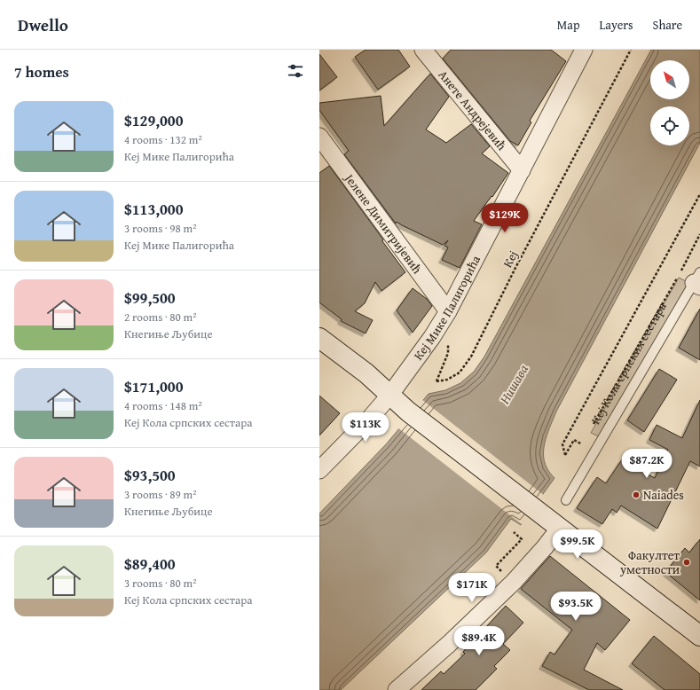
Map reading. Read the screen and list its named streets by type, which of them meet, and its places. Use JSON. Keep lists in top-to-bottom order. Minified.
{"streets":{"street":["Анете Андрејевић","Јелене Димитријевић","Кеј Мике Палигорића"],"path":["Кеј","Кеј Кола српских сестара"]},"crossings":[["Анете Андрејевић","Кеј Мике Палигорића"],["Јелене Димитријевић","Кеј Мике Палигорића"]],"water":["Нишава"],"places":["Naiades","Факултет уметности"],"north":"top left","page":{"header":"Dwello","nav":["Map","Layers","Share"],"heading":"7 homes","list":[{"name":"$129,000","note":"4 rooms · 132 m² · Кеј Мике Палигорића"},{"name":"$113,000","note":"3 rooms · 98 m² · Кеј Мике Палигорића"},{"name":"$99,500","note":"2 rooms · 80 m² · Кнегиње Љубице"},{"name":"$171,000","note":"4 rooms · 148 m² · Кеј Кола српских сестара"},{"name":"$93,500","note":"3 rooms · 89 m² · Кнегиње Љубице"},{"name":"$89,400","note":"3 rooms · 80 m² · Кеј Кола српских сестара"}],"price":["$129K","$113K","$87.2K","$99.5K","$171K","$93.5K","$89.4K"]}}
